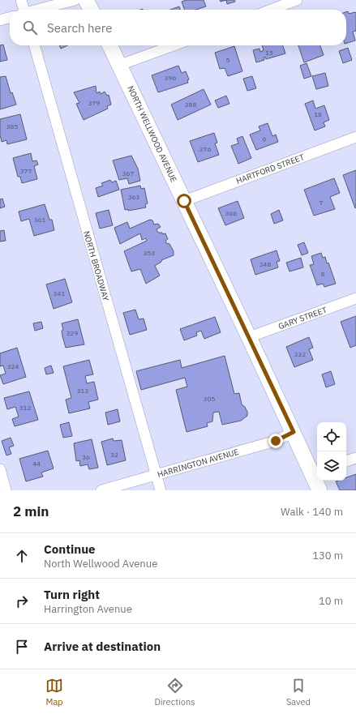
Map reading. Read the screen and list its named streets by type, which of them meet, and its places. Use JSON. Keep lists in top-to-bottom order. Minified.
{"streets":{"main road":["NORTH WELLWOOD AVENUE"],"street":["HARTFORD STREET","NORTH BROADWAY","GARY STREET","HARRINGTON AVENUE"]},"crossings":[["NORTH WELLWOOD AVENUE","HARTFORD STREET"],["NORTH WELLWOOD AVENUE","GARY STREET"],["NORTH WELLWOOD AVENUE","HARRINGTON AVENUE"],["NORTH BROADWAY","HARRINGTON AVENUE"]],"house_numbers":["15","5","396","379","388","18","385","6","376","377","367","363","7","366","361","353","348","8","341","329","332","324","313","305","312","32","36","44"],"page":{"search":"Search here","heading":["2 min","Walk · 140 m"],"list":[["Continue","North Wellwood Avenue","130 m"],["Turn right","Harrington Avenue","10 m"],"Arrive at destination"],"nav":["Map","Directions","Saved"]}}
